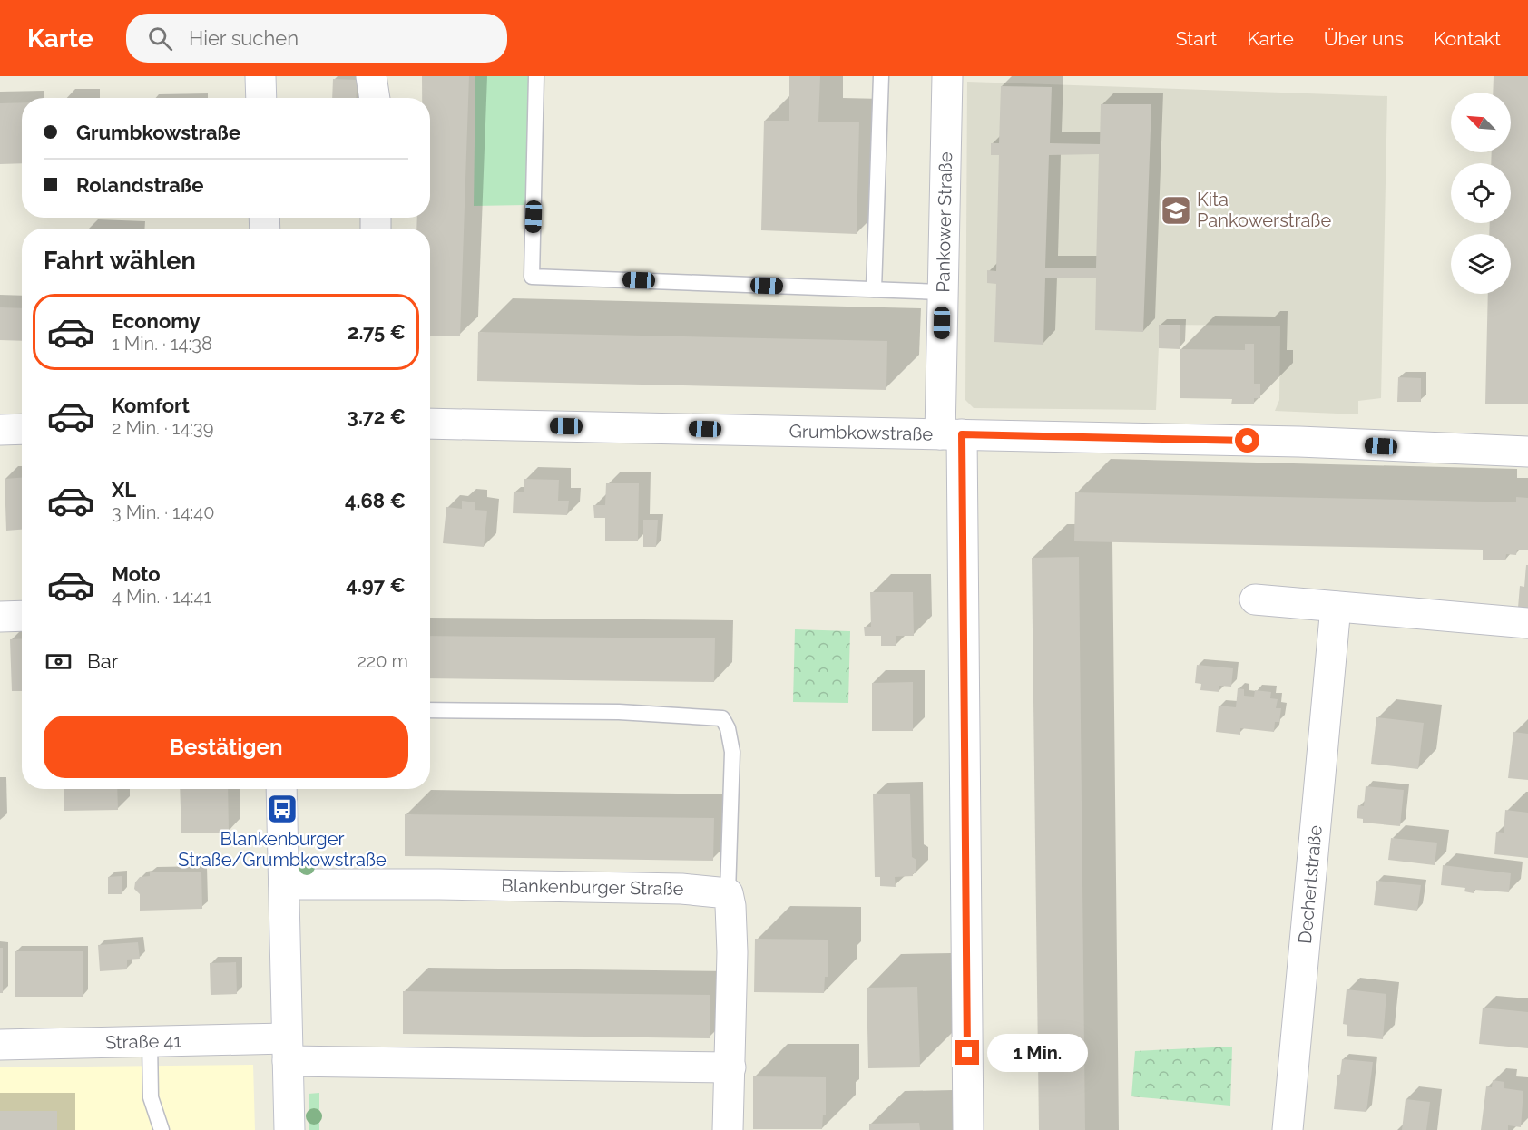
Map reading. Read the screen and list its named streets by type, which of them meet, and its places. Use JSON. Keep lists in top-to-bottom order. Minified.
{"streets":{"street":["Pankower Straße","Grumbkowstraße","Dechertstraße","Blankenburger Straße","Straße 41"]},"crossings":[["Pankower Straße","Grumbkowstraße"]],"places":{"school or university":["Kita Pankowerstraße"],"bus stop":["Blankenburger Straße/Grumbkowstraße"]},"north":"top left","page":{"header":"Karte","search":"Hier suchen","nav":["Start","Karte","Über uns","Kontakt"],"banner":["Grumbkowstraße","Rolandstraße"],"heading":"Fahrt wählen","list":[{"name":"Economy","note":"1 Min. · 14:38","value":"2.75 €"},{"name":"Komfort","note":"2 Min. · 14:39","value":"3.72 €"},{"name":"XL","note":"3 Min. · 14:40","value":"4.68 €"},{"name":"Moto","note":"4 Min. · 14:41","value":"4.97 €"}],"pay":["Bar","220 m"],"buttons":"Bestätigen","bubble":"1 Min."}}
